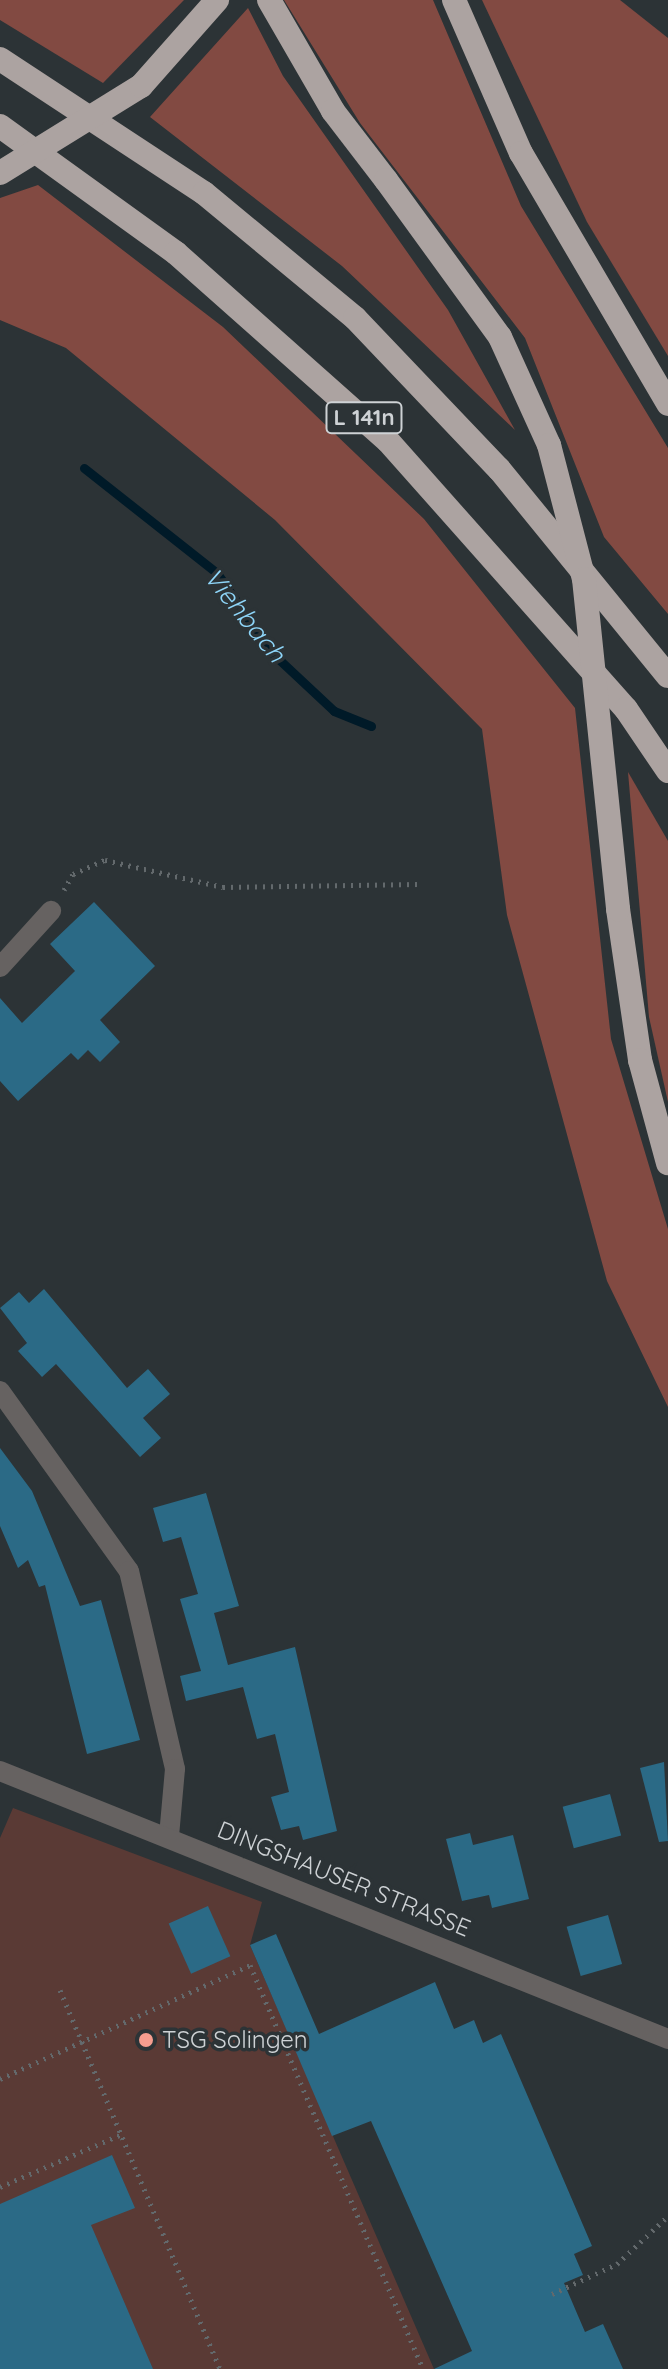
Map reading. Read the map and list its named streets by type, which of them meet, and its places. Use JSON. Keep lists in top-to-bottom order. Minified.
{"streets":{"highway":["L 141n"],"street":["DINGSHAUSER STRASSE"]},"water":["Viehbach"],"places":["TSG Solingen"]}
